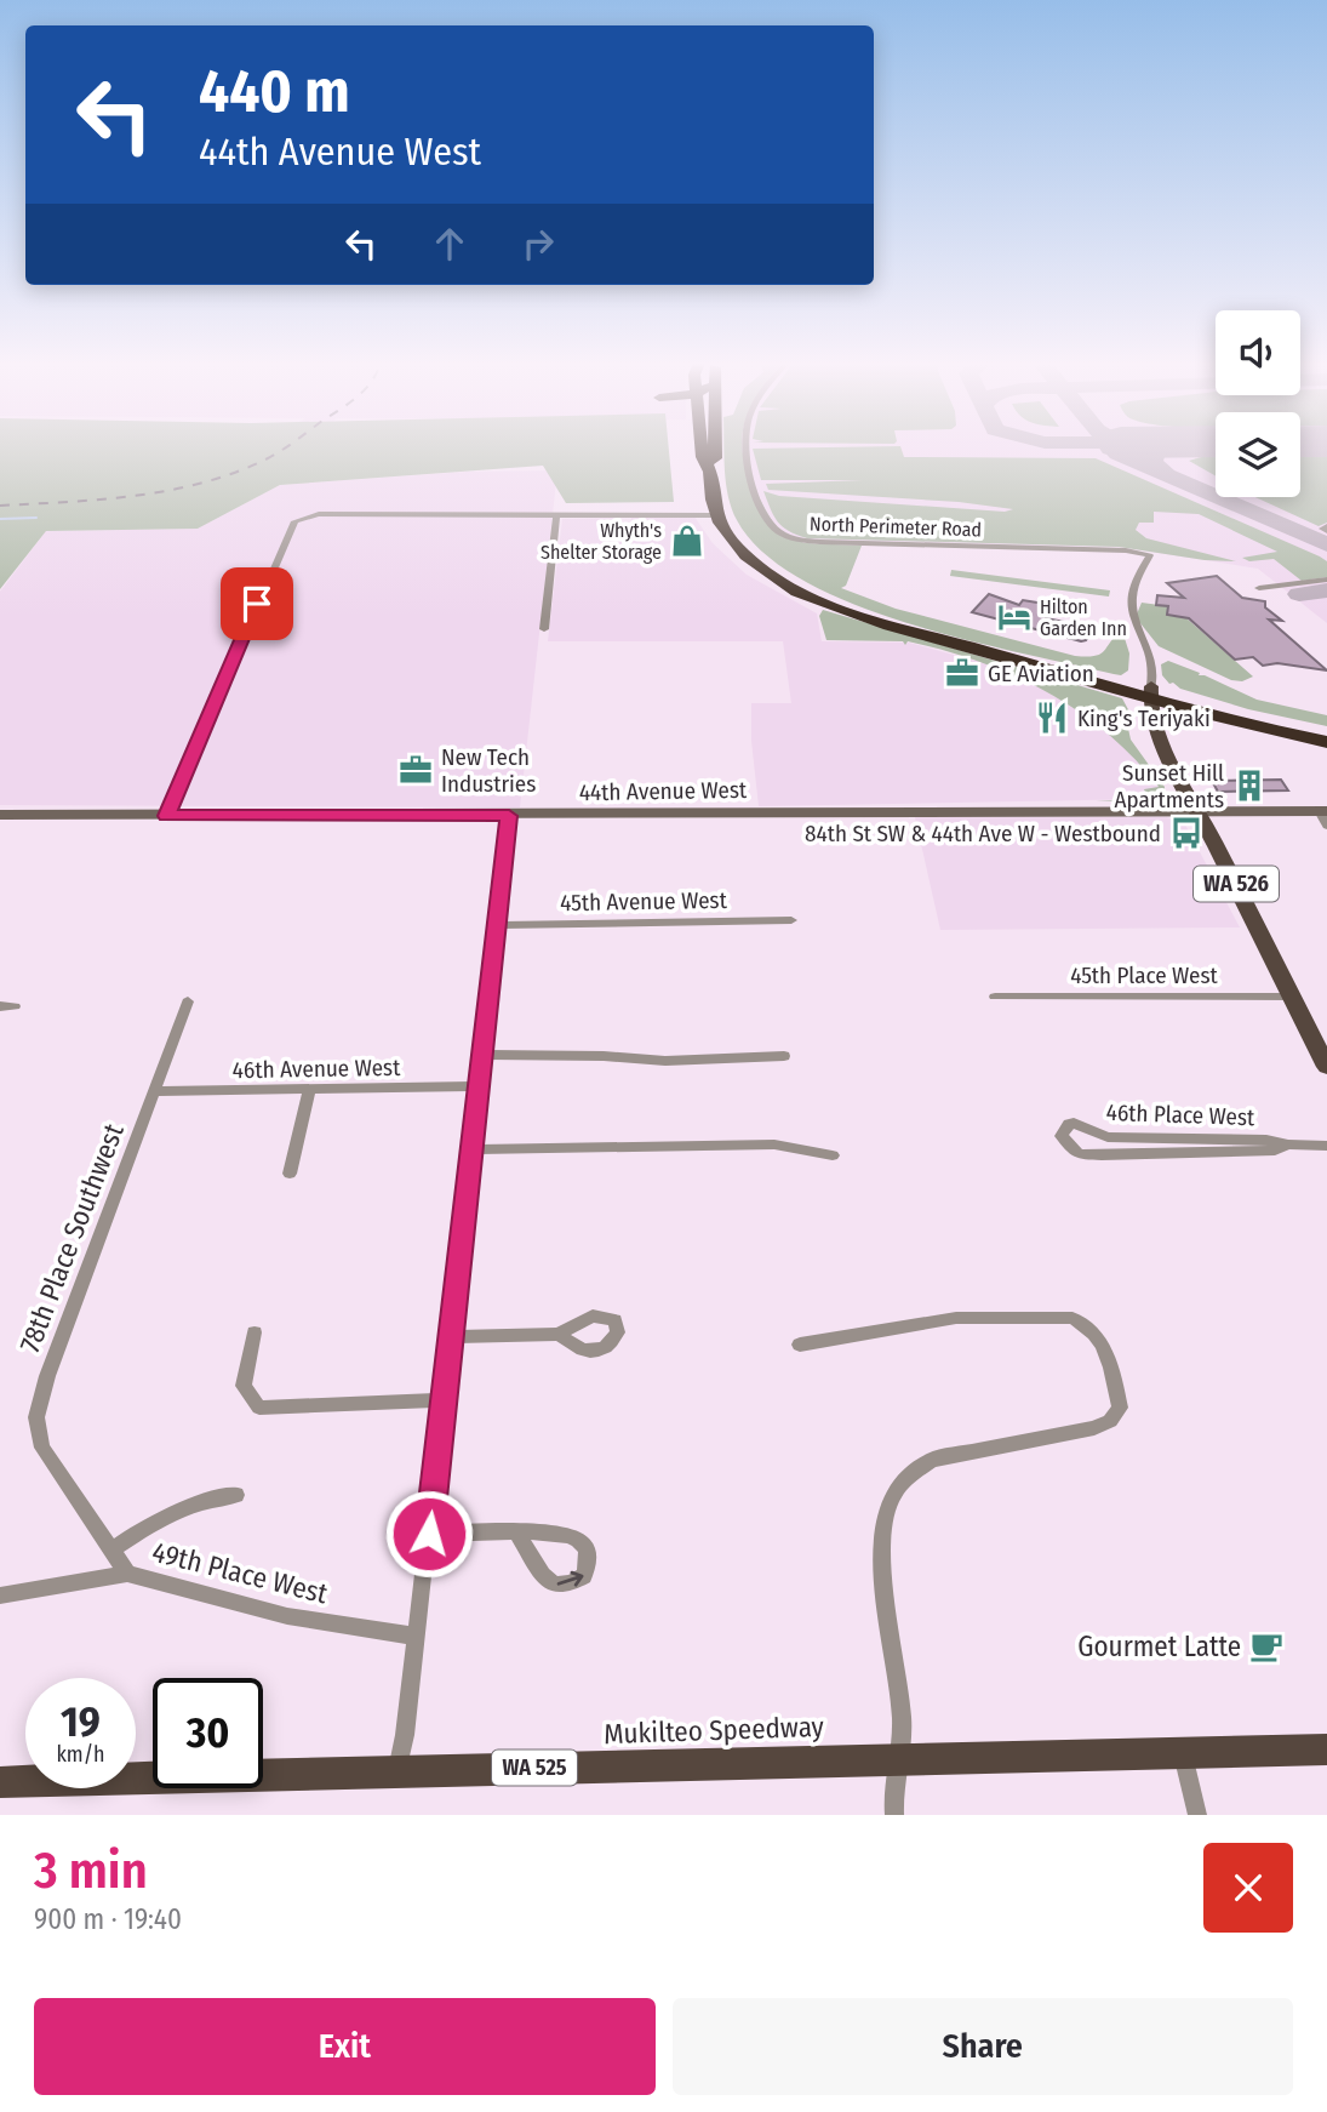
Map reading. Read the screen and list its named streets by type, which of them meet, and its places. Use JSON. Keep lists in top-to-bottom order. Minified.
{"streets":{"main road":["WA 526","Mukilteo Speedway","WA 525"],"street":["North Perimeter Road","44th Avenue West","45th Avenue West","45th Place West","46th Avenue West","46th Place West","78th Place Southwest","49th Place West"]},"crossings":[["North Perimeter Road","WA 526"],["44th Avenue West","WA 526"],["WA 526","45th Place West"],["46th Avenue West","78th Place Southwest"],["78th Place Southwest","49th Place West"]],"places":{"shop":["Whyth's Shelter Storage"],"hotel":["Hilton Garden Inn"],"office":["GE Aviation","New Tech Industries"],"restaurant":["King's Teriyaki"],"building":["Sunset Hill Apartments"],"bus stop":["84th St SW & 44th Ave W - Westbound"],"cafe":["Gourmet Latte"]},"page":{"turn":["440 m","44th Avenue West"],"speed":"19 km/h","limit":"30","heading":["3 min","900 m · 19:40"],"buttons":["Exit","Share"]}}
